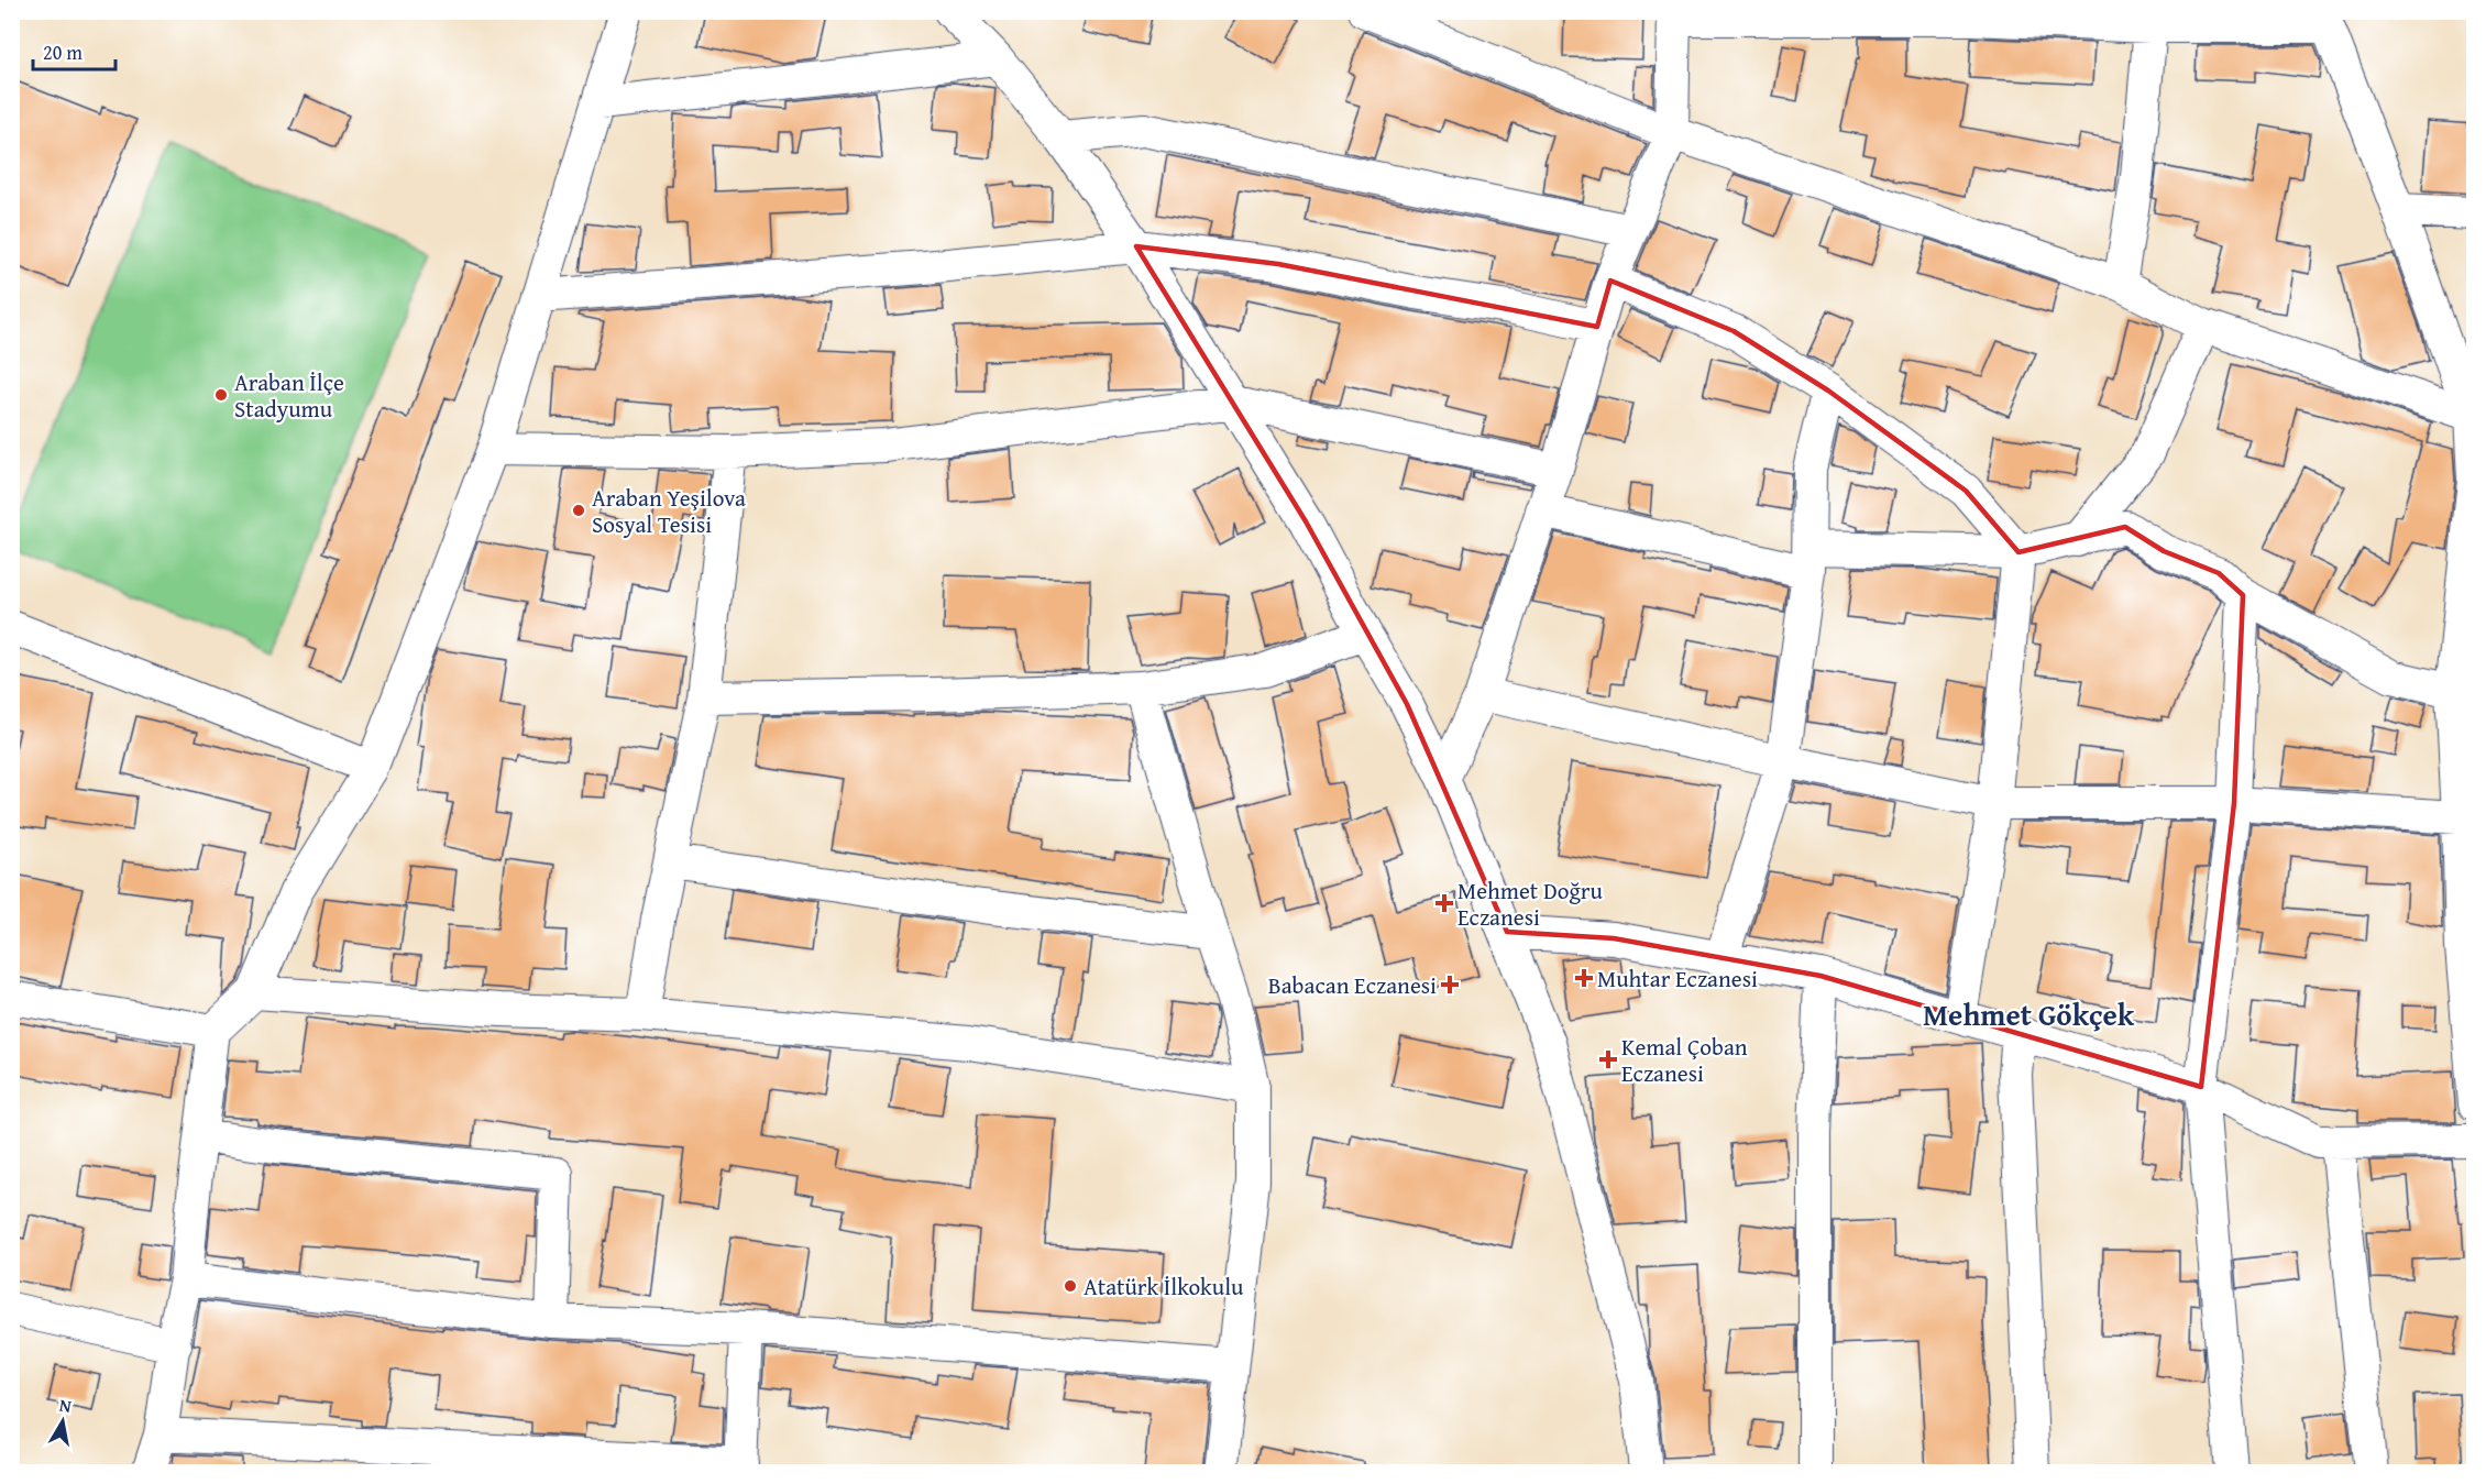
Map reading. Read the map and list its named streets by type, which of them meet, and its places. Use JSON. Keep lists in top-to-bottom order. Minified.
{"districts":["Mehmet Gökçek"],"places":{"other":["Araban İlçe Stadyumu","Araban Yeşilova Sosyal Tesisi","Atatürk İlkokulu"],"health":["Mehmet Doğru Eczanesi","Muhtar Eczanesi","Babacan Eczanesi","Kemal Çoban Eczanesi"]},"scale_bar":"20 m","north":"top"}
